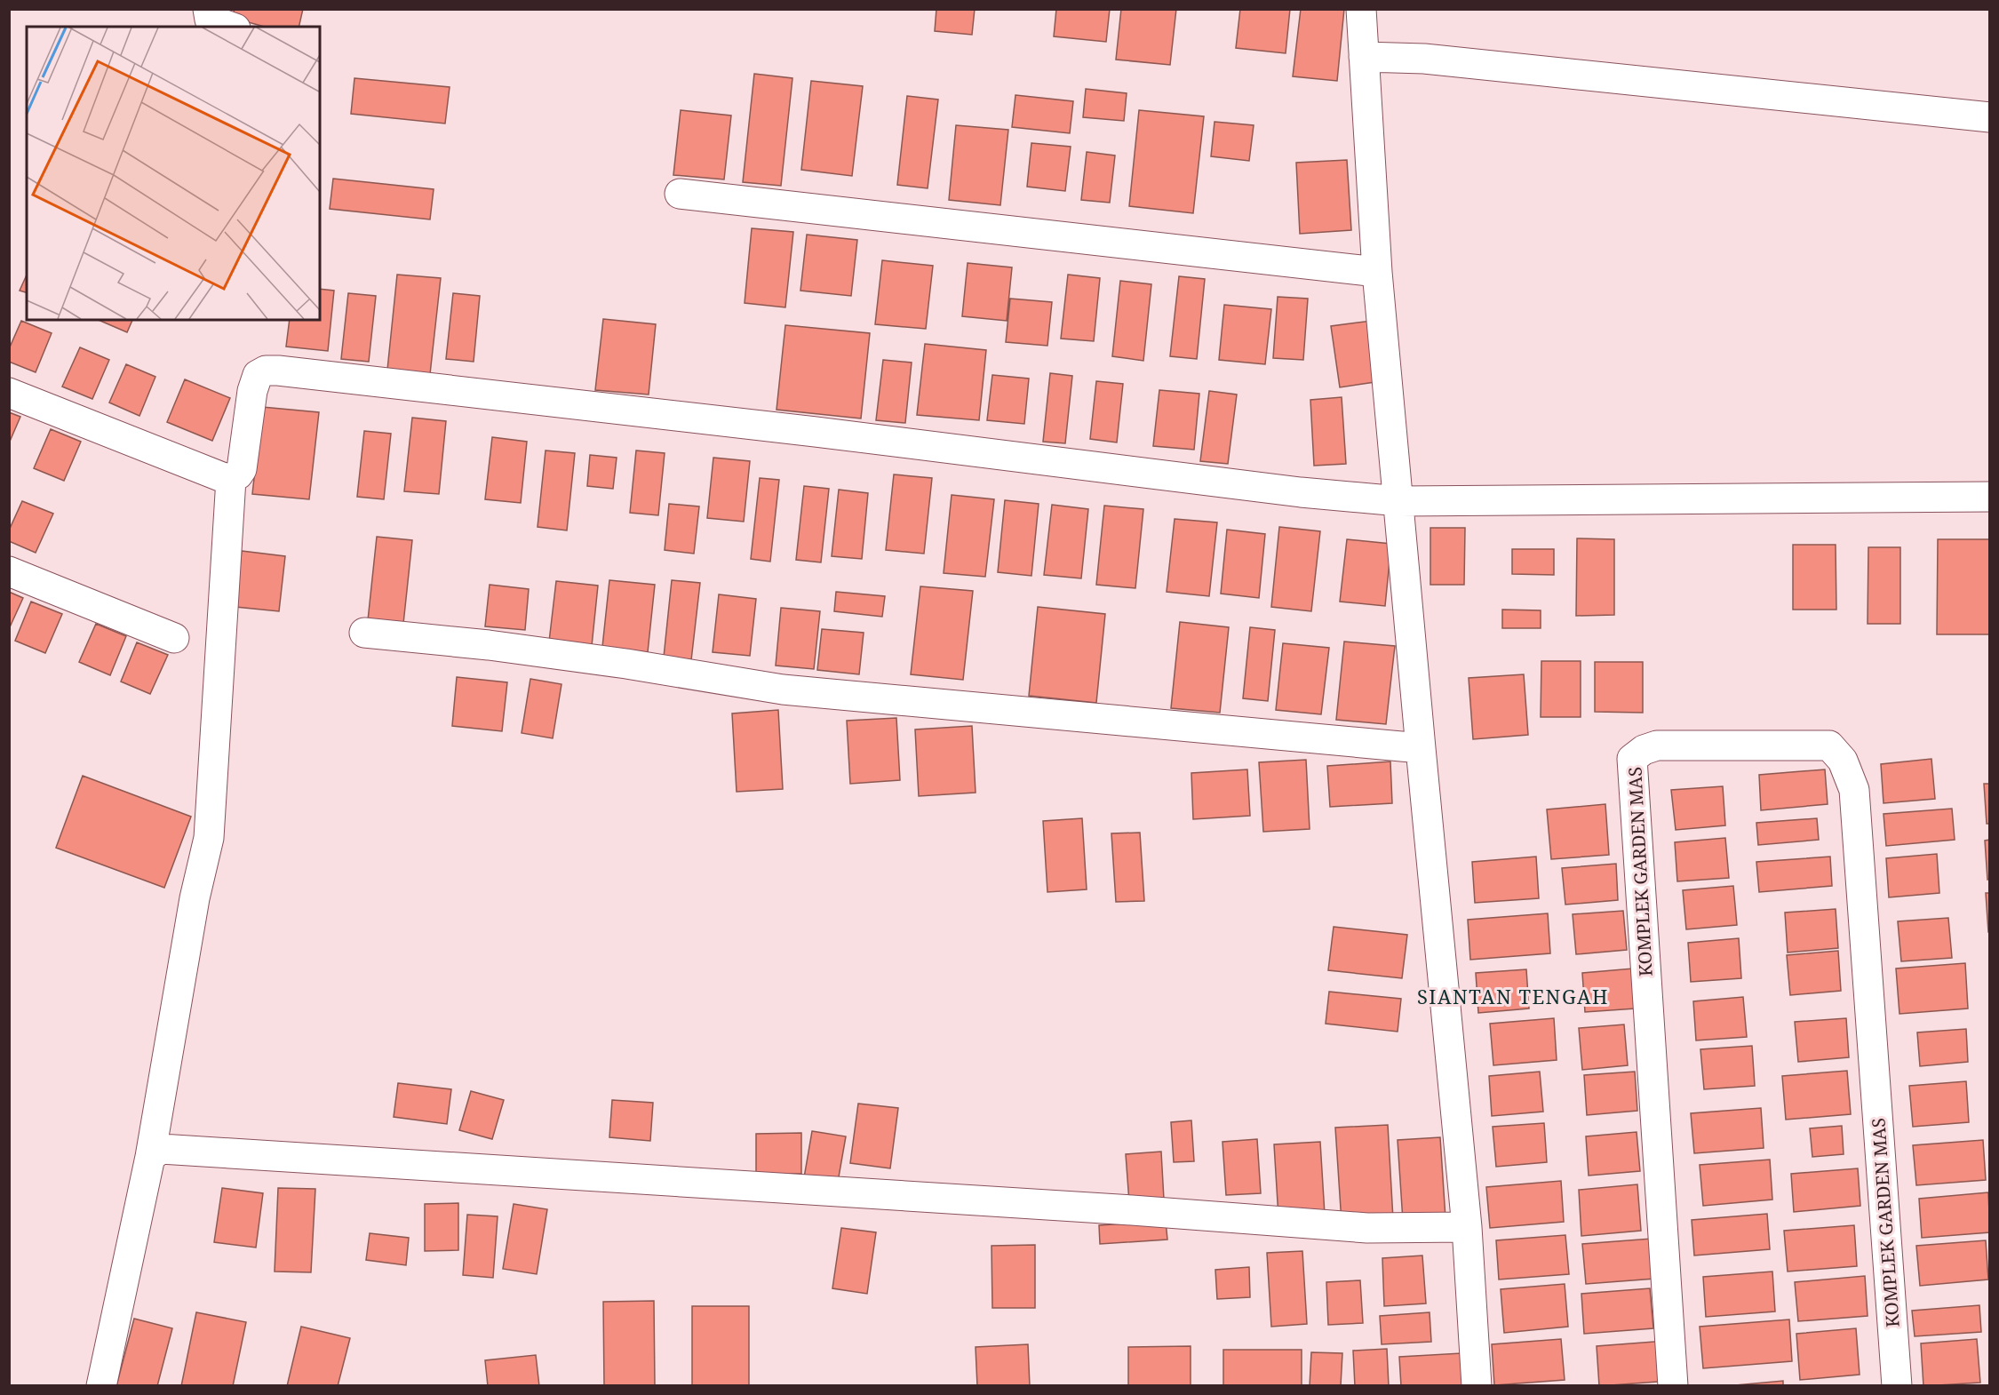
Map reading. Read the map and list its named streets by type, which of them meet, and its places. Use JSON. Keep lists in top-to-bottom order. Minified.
{"streets":{"street":["KOMPLEK GARDEN MAS"]},"districts":["SIANTAN TENGAH"]}
